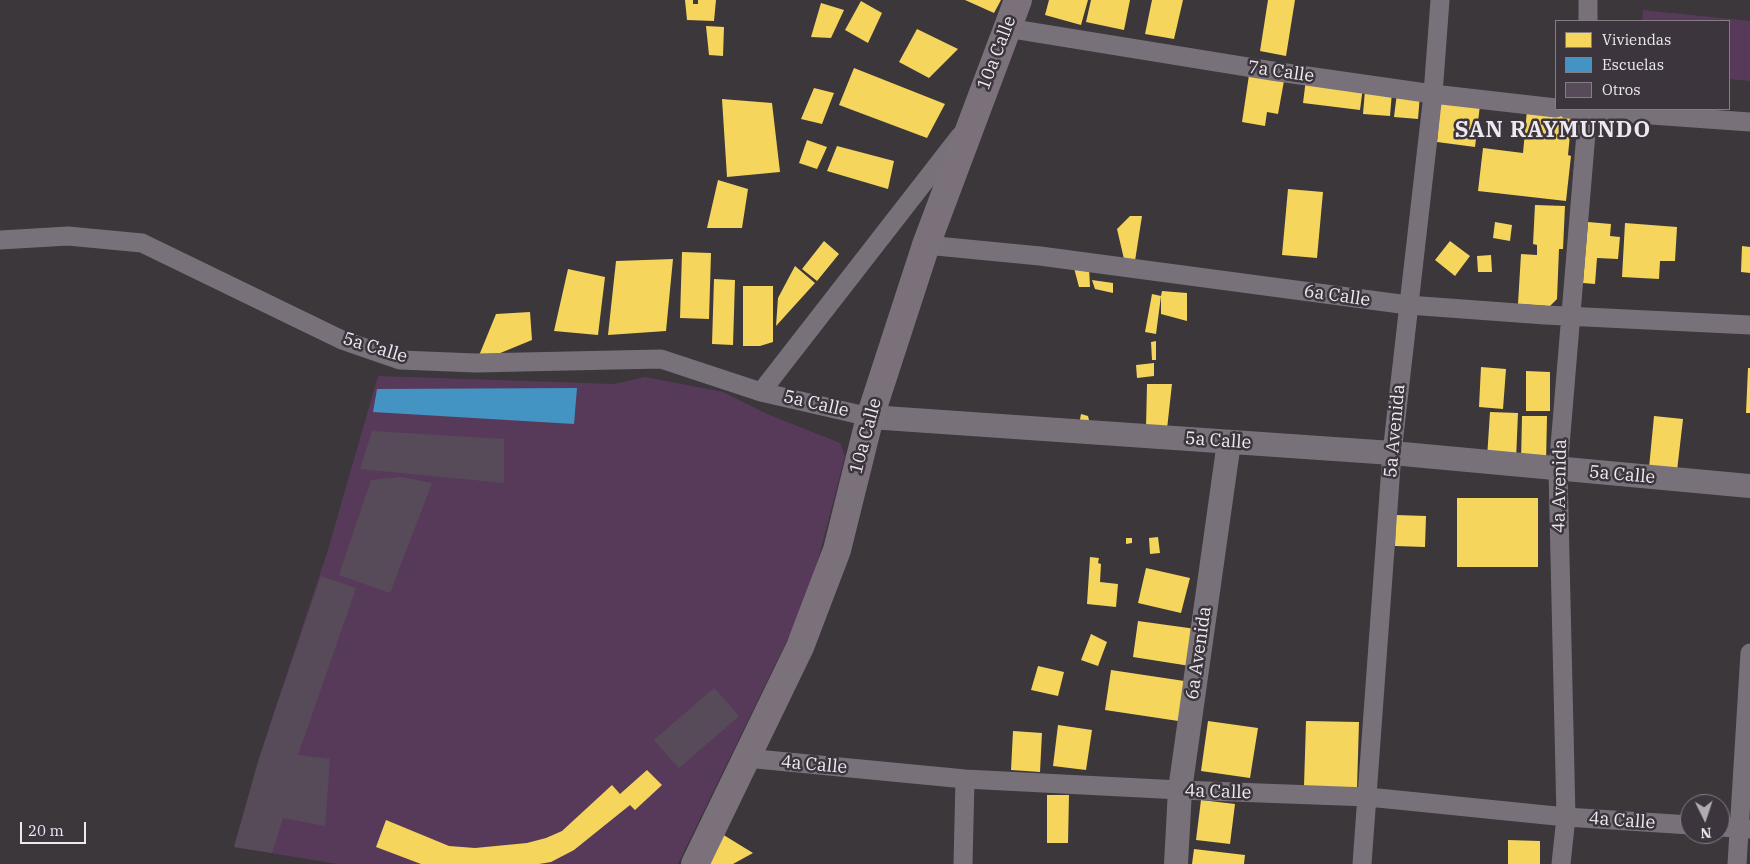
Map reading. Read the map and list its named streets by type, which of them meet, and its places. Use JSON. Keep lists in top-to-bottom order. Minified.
{"streets":{"main road":["10a Calle"],"street":["7a Calle","6a Calle","5a Calle","5a Avenida","4a Avenida","6a Avenida","4a Calle"]},"crossings":[["10a Calle","7a Calle"],["10a Calle","6a Calle"],["10a Calle","5a Calle"],["10a Calle","4a Calle"],["7a Calle","5a Avenida"],["6a Calle","5a Avenida"],["6a Calle","4a Avenida"],["5a Calle","5a Avenida"],["5a Calle","4a Avenida"],["5a Calle","6a Avenida"],["5a Avenida","4a Calle"],["4a Avenida","4a Calle"],["6a Avenida","4a Calle"]],"districts":["SAN RAYMUNDO"],"legend":["Viviendas","Escuelas","Otros"],"scale_bar":"20 m","north":"bottom"}
